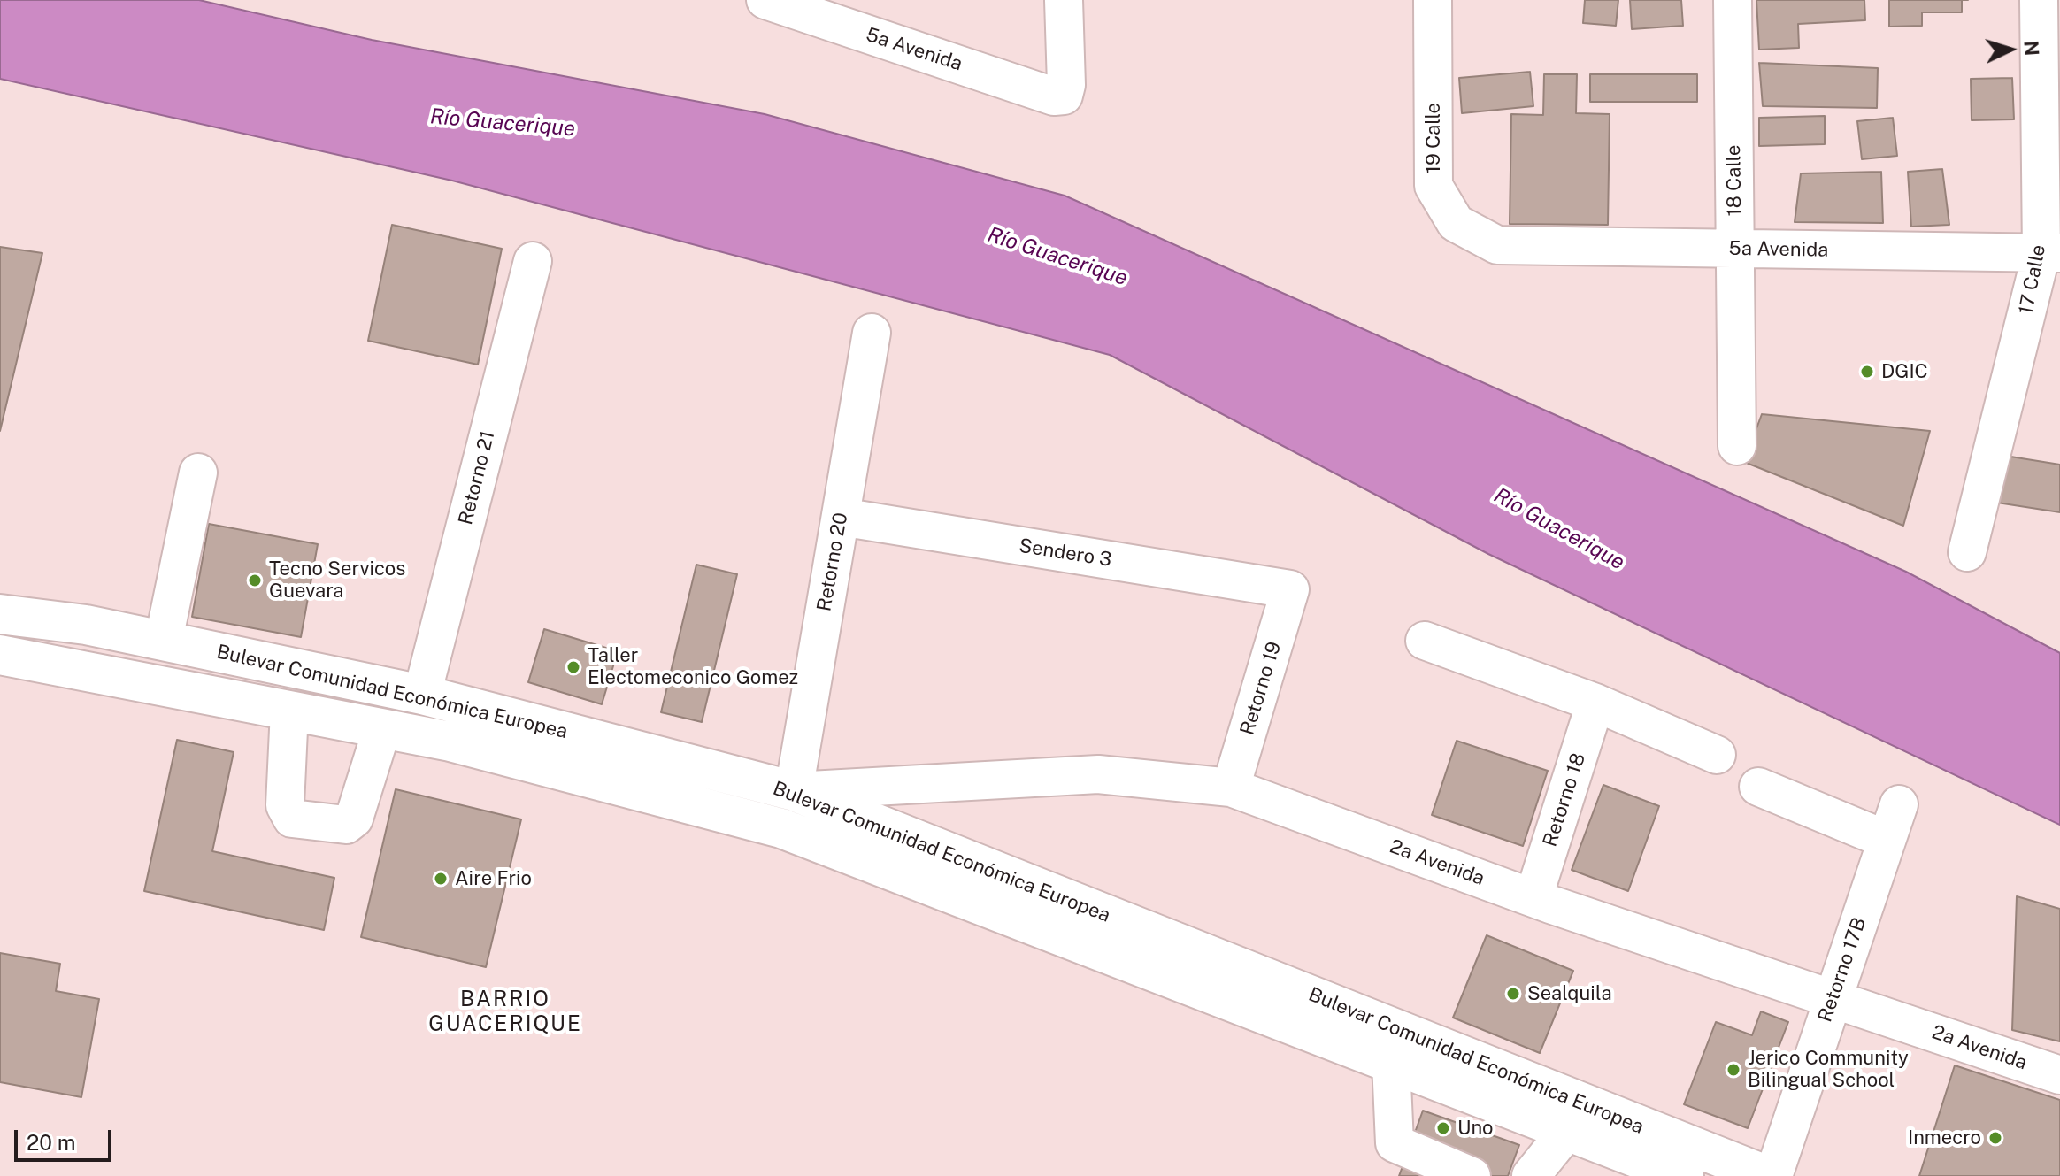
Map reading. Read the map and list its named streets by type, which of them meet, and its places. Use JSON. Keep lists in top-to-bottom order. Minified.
{"streets":{"main road":["Bulevar Comunidad Económica Europea"],"street":["5a Avenida","19 Calle","18 Calle","17 Calle","Retorno 21","Sendero 3","Retorno 20","Retorno 19","Retorno 18","2a Avenida","Retorno 17B"]},"crossings":[["5a Avenida","19 Calle"],["5a Avenida","18 Calle"],["5a Avenida","17 Calle"],["Retorno 21","Bulevar Comunidad Económica Europea"],["Sendero 3","Retorno 20"],["Sendero 3","Retorno 19"],["Retorno 20","Bulevar Comunidad Económica Europea"],["Retorno 20","2a Avenida"],["Retorno 19","2a Avenida"],["Bulevar Comunidad Económica Europea","2a Avenida"],["Bulevar Comunidad Económica Europea","Retorno 17B"],["Retorno 18","2a Avenida"],["2a Avenida","Retorno 17B"]],"districts":["BARRIO GUACERIQUE"],"water":["Río Guacerique"],"places":["DGIC","Tecno Servicos Guevara","Taller Electomeconico Gomez","Aire Frio","Sealquila","Jerico Community Bilingual School","Uno","Inmecro"],"scale_bar":"20 m","north":"right"}
